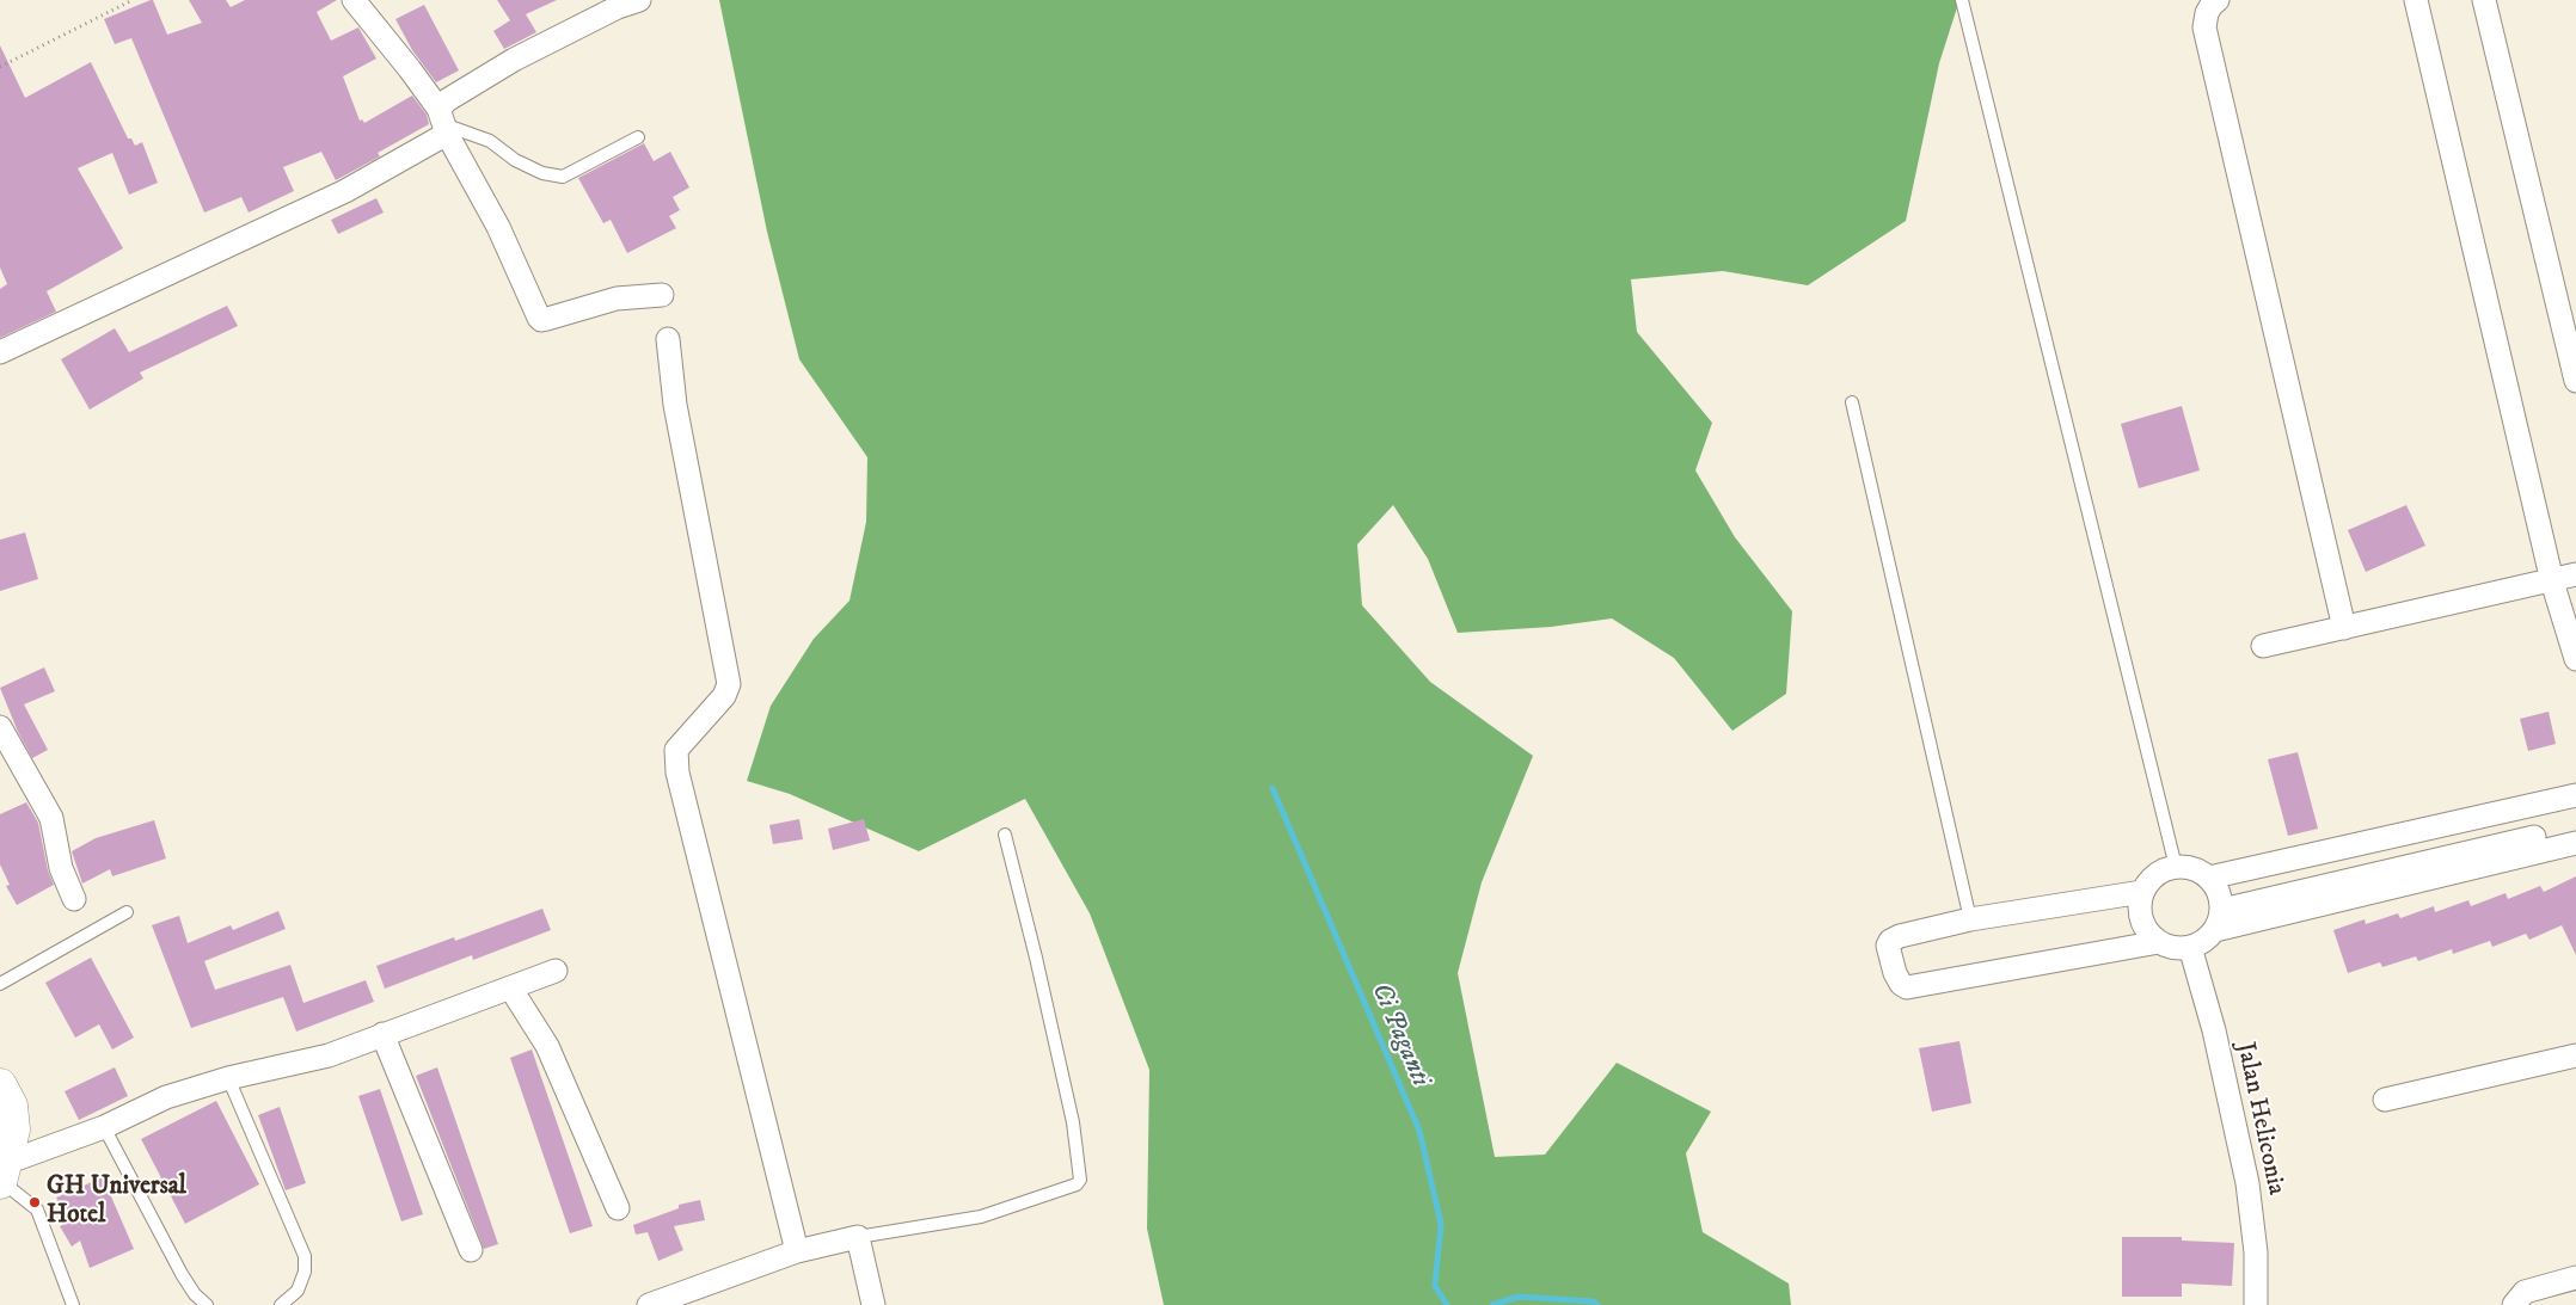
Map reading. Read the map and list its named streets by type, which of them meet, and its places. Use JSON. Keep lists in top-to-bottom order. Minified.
{"streets":{"street":["Jalan Heliconia"]},"water":["Ci Paganti"],"places":["GH Universal Hotel"]}
